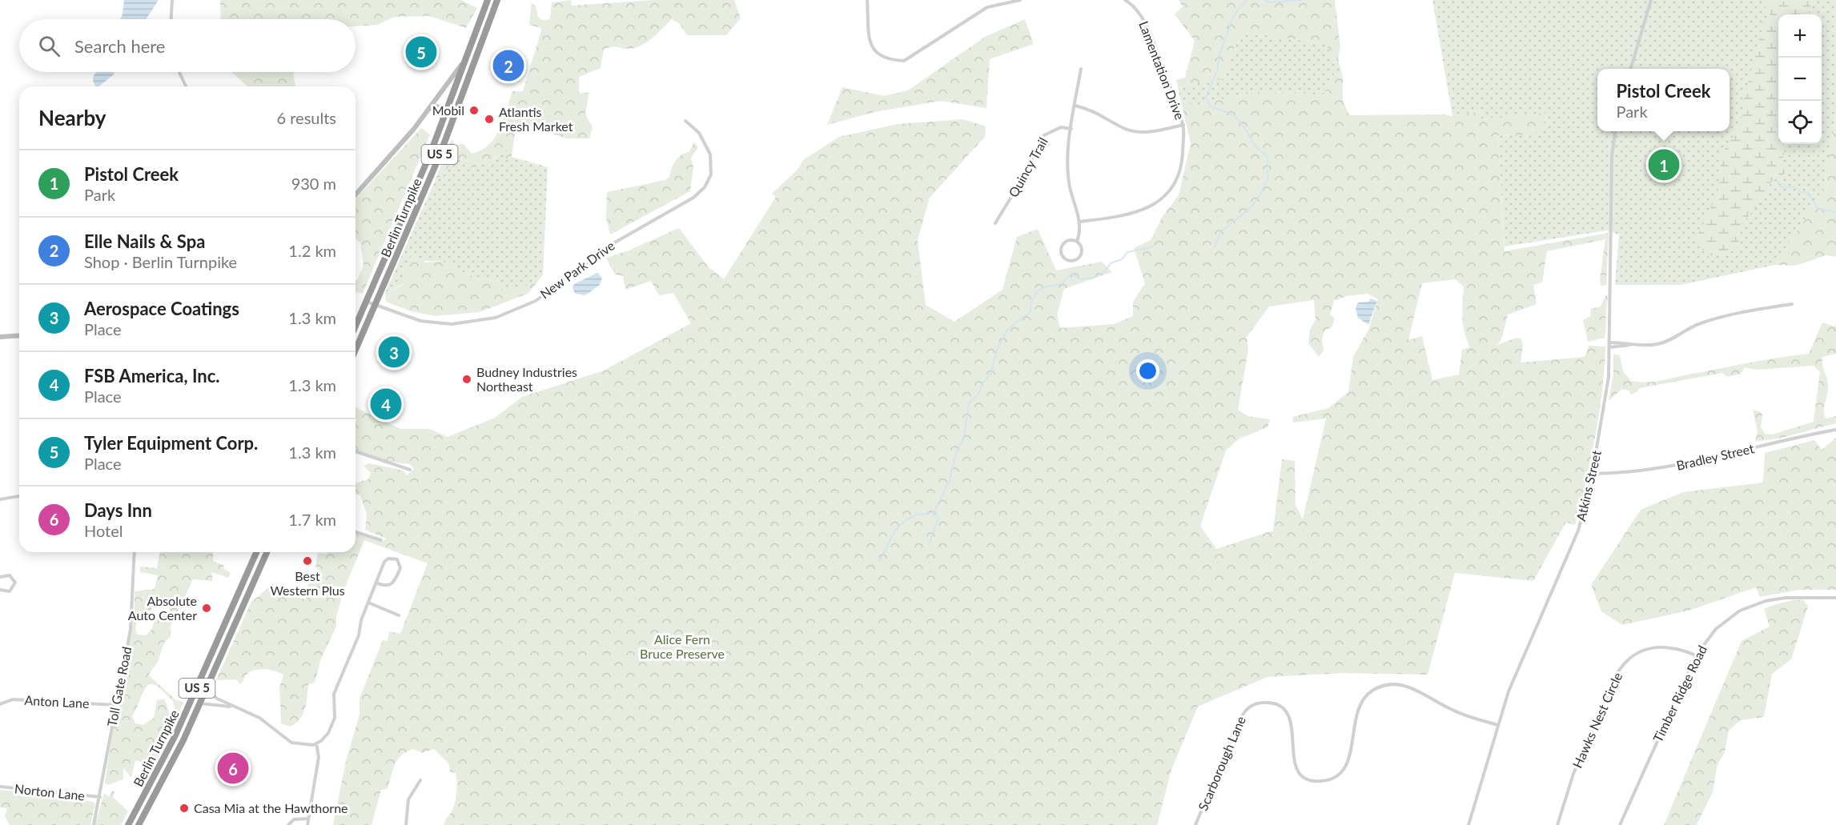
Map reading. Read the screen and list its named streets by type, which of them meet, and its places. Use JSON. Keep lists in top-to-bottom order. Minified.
{"streets":{"highway":["US 5","Berlin Turnpike"],"street":["Lamentation Drive","Quincy Trail","New Park Drive","Bradley Street","Atkins Street","Toll Gate Road","Timber Ridge Road","Anton Lane","Hawks Nest Circle","Scarborough Lane","Norton Lane"]},"crossings":[["Berlin Turnpike","New Park Drive"],["Bradley Street","Atkins Street"],["Atkins Street","Scarborough Lane"],["Toll Gate Road","Anton Lane"],["Toll Gate Road","Norton Lane"],["Timber Ridge Road","Hawks Nest Circle"]],"parks":["Alice Fern Bruce Preserve"],"places":["Mobil","Atlantis Fresh Market","Budney Industries Northeast","Best Western Plus","Absolute Auto Center","Casa Mia at the Hawthorne"],"page":{"map_buttons":["+","−"],"search":"Search here","pins":["5","2","1","3","4","6"],"popup":["Pistol Creek","Park"],"heading":["Nearby","6 results"],"list":[{"mark":"1","name":"Pistol Creek","note":"Park","value":"930 m"},{"mark":"2","name":"Elle Nails & Spa","note":"Shop · Berlin Turnpike","value":"1.2 km"},{"mark":"3","name":"Aerospace Coatings","note":"Place","value":"1.3 km"},{"mark":"4","name":"FSB America, Inc.","note":"Place","value":"1.3 km"},{"mark":"5","name":"Tyler Equipment Corp.","note":"Place","value":"1.3 km"},{"mark":"6","name":"Days Inn","note":"Hotel","value":"1.7 km"}]}}
